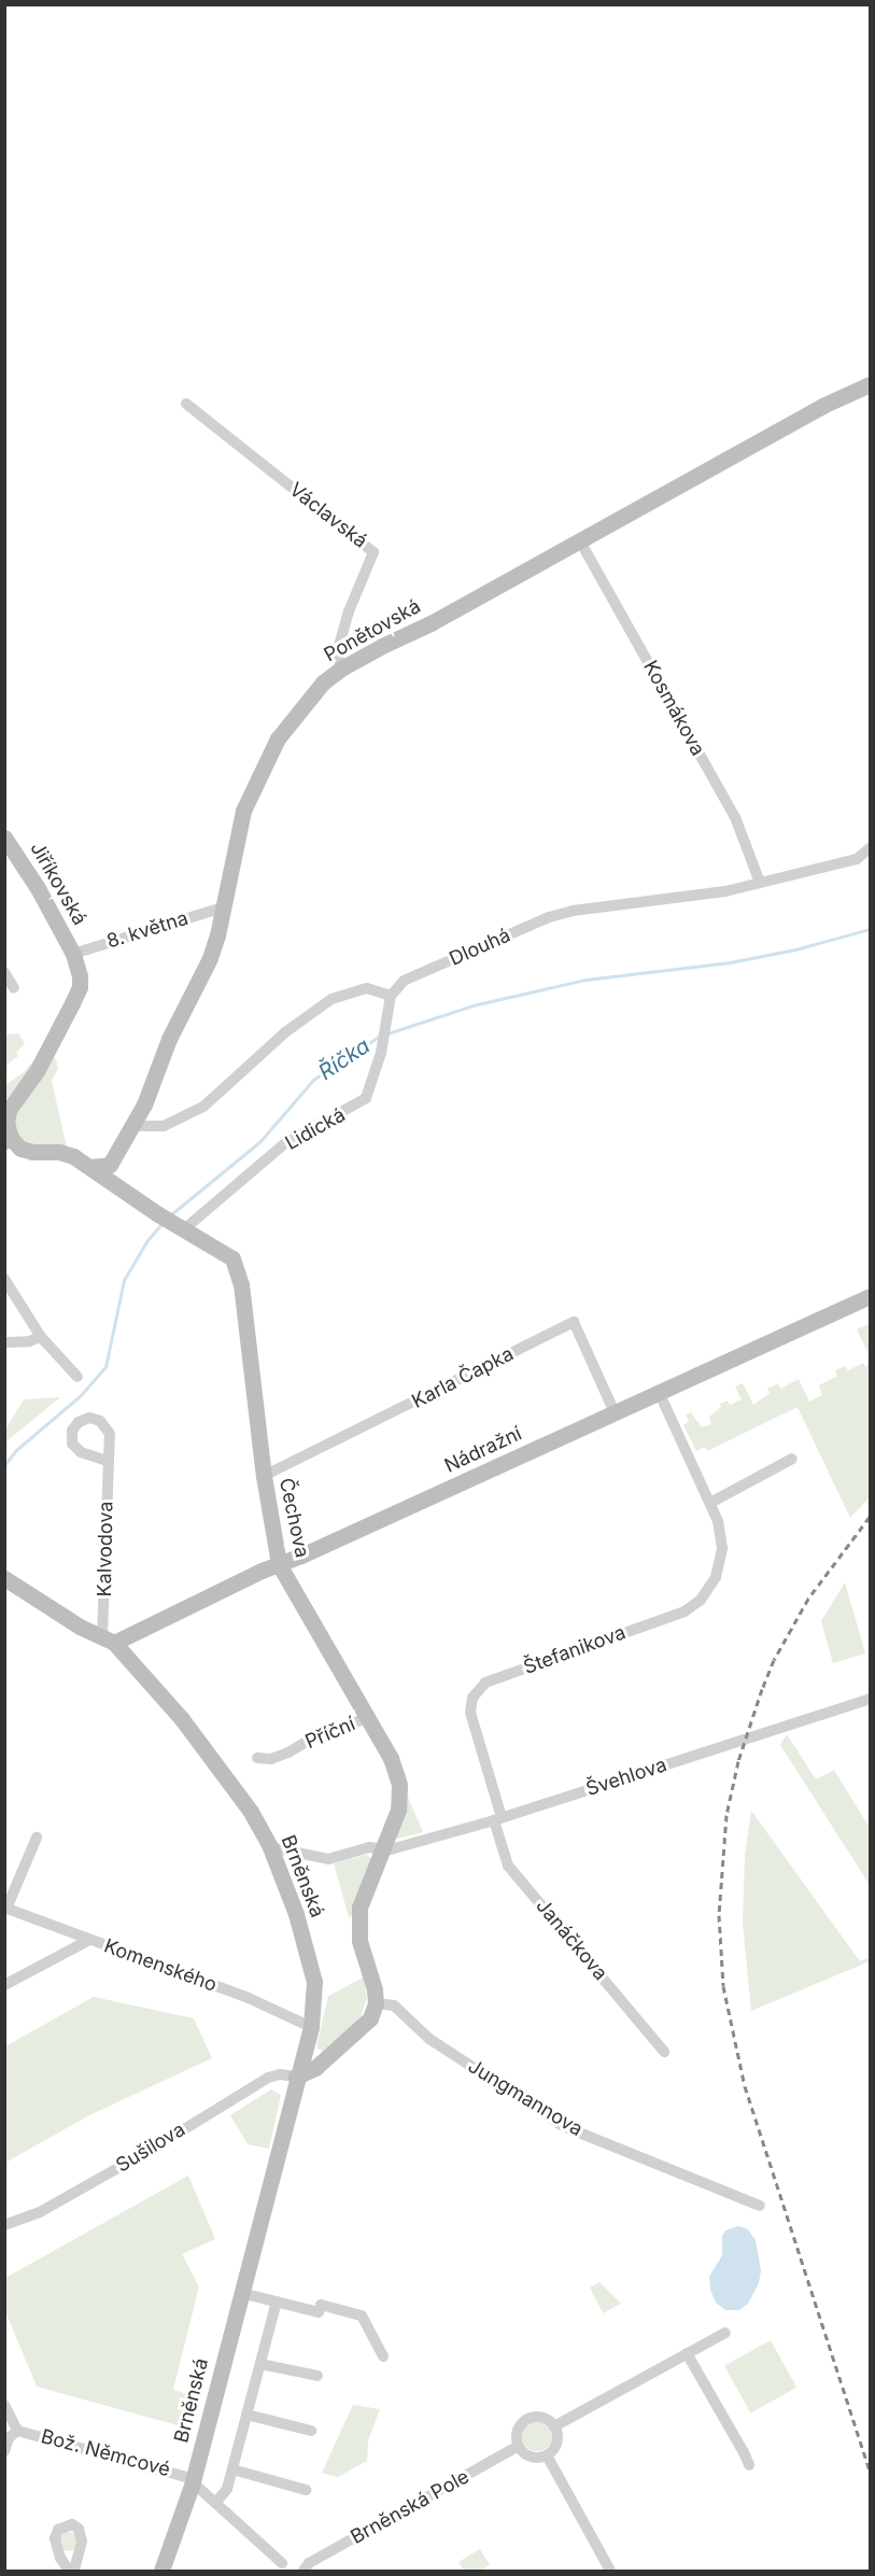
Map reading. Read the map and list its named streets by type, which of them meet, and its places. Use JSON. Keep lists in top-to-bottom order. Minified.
{"streets":{"street":["Václavská","Ponětovská","Kosmákova","Jiříkovská","8. května","Dlouhá","Lidická","Karla Čapka","Nádražní","Čechova","Kalvodova","Štefanikova","Příční","Švehlova","Brněnská","Janáčkova","Komenského","Jungmannova","Sušilova","Bož. Němcové","Brněnská Pole"]},"crossings":[["Václavská","Ponětovská"],["Ponětovská","Kosmákova"],["Ponětovská","8. května"],["Kosmákova","Dlouhá"],["Jiříkovská","8. května"],["Jiříkovská","Čechova"],["Dlouhá","Lidická"],["Lidická","Čechova"],["Karla Čapka","Nádražní"],["Karla Čapka","Čechova"],["Nádražní","Čechova"],["Nádražní","Kalvodova"],["Nádražní","Štefanikova"],["Nádražní","Brněnská"],["Čechova","Příční"],["Čechova","Švehlova"],["Čechova","Jungmannova"],["Kalvodova","Brněnská"],["Štefanikova","Švehlova"],["Štefanikova","Janáčkova"],["Švehlova","Janáčkova"],["Brněnská","Komenského"],["Brněnská","Sušilova"],["Brněnská","Bož. Němcové"]],"water":["Říčka"]}
